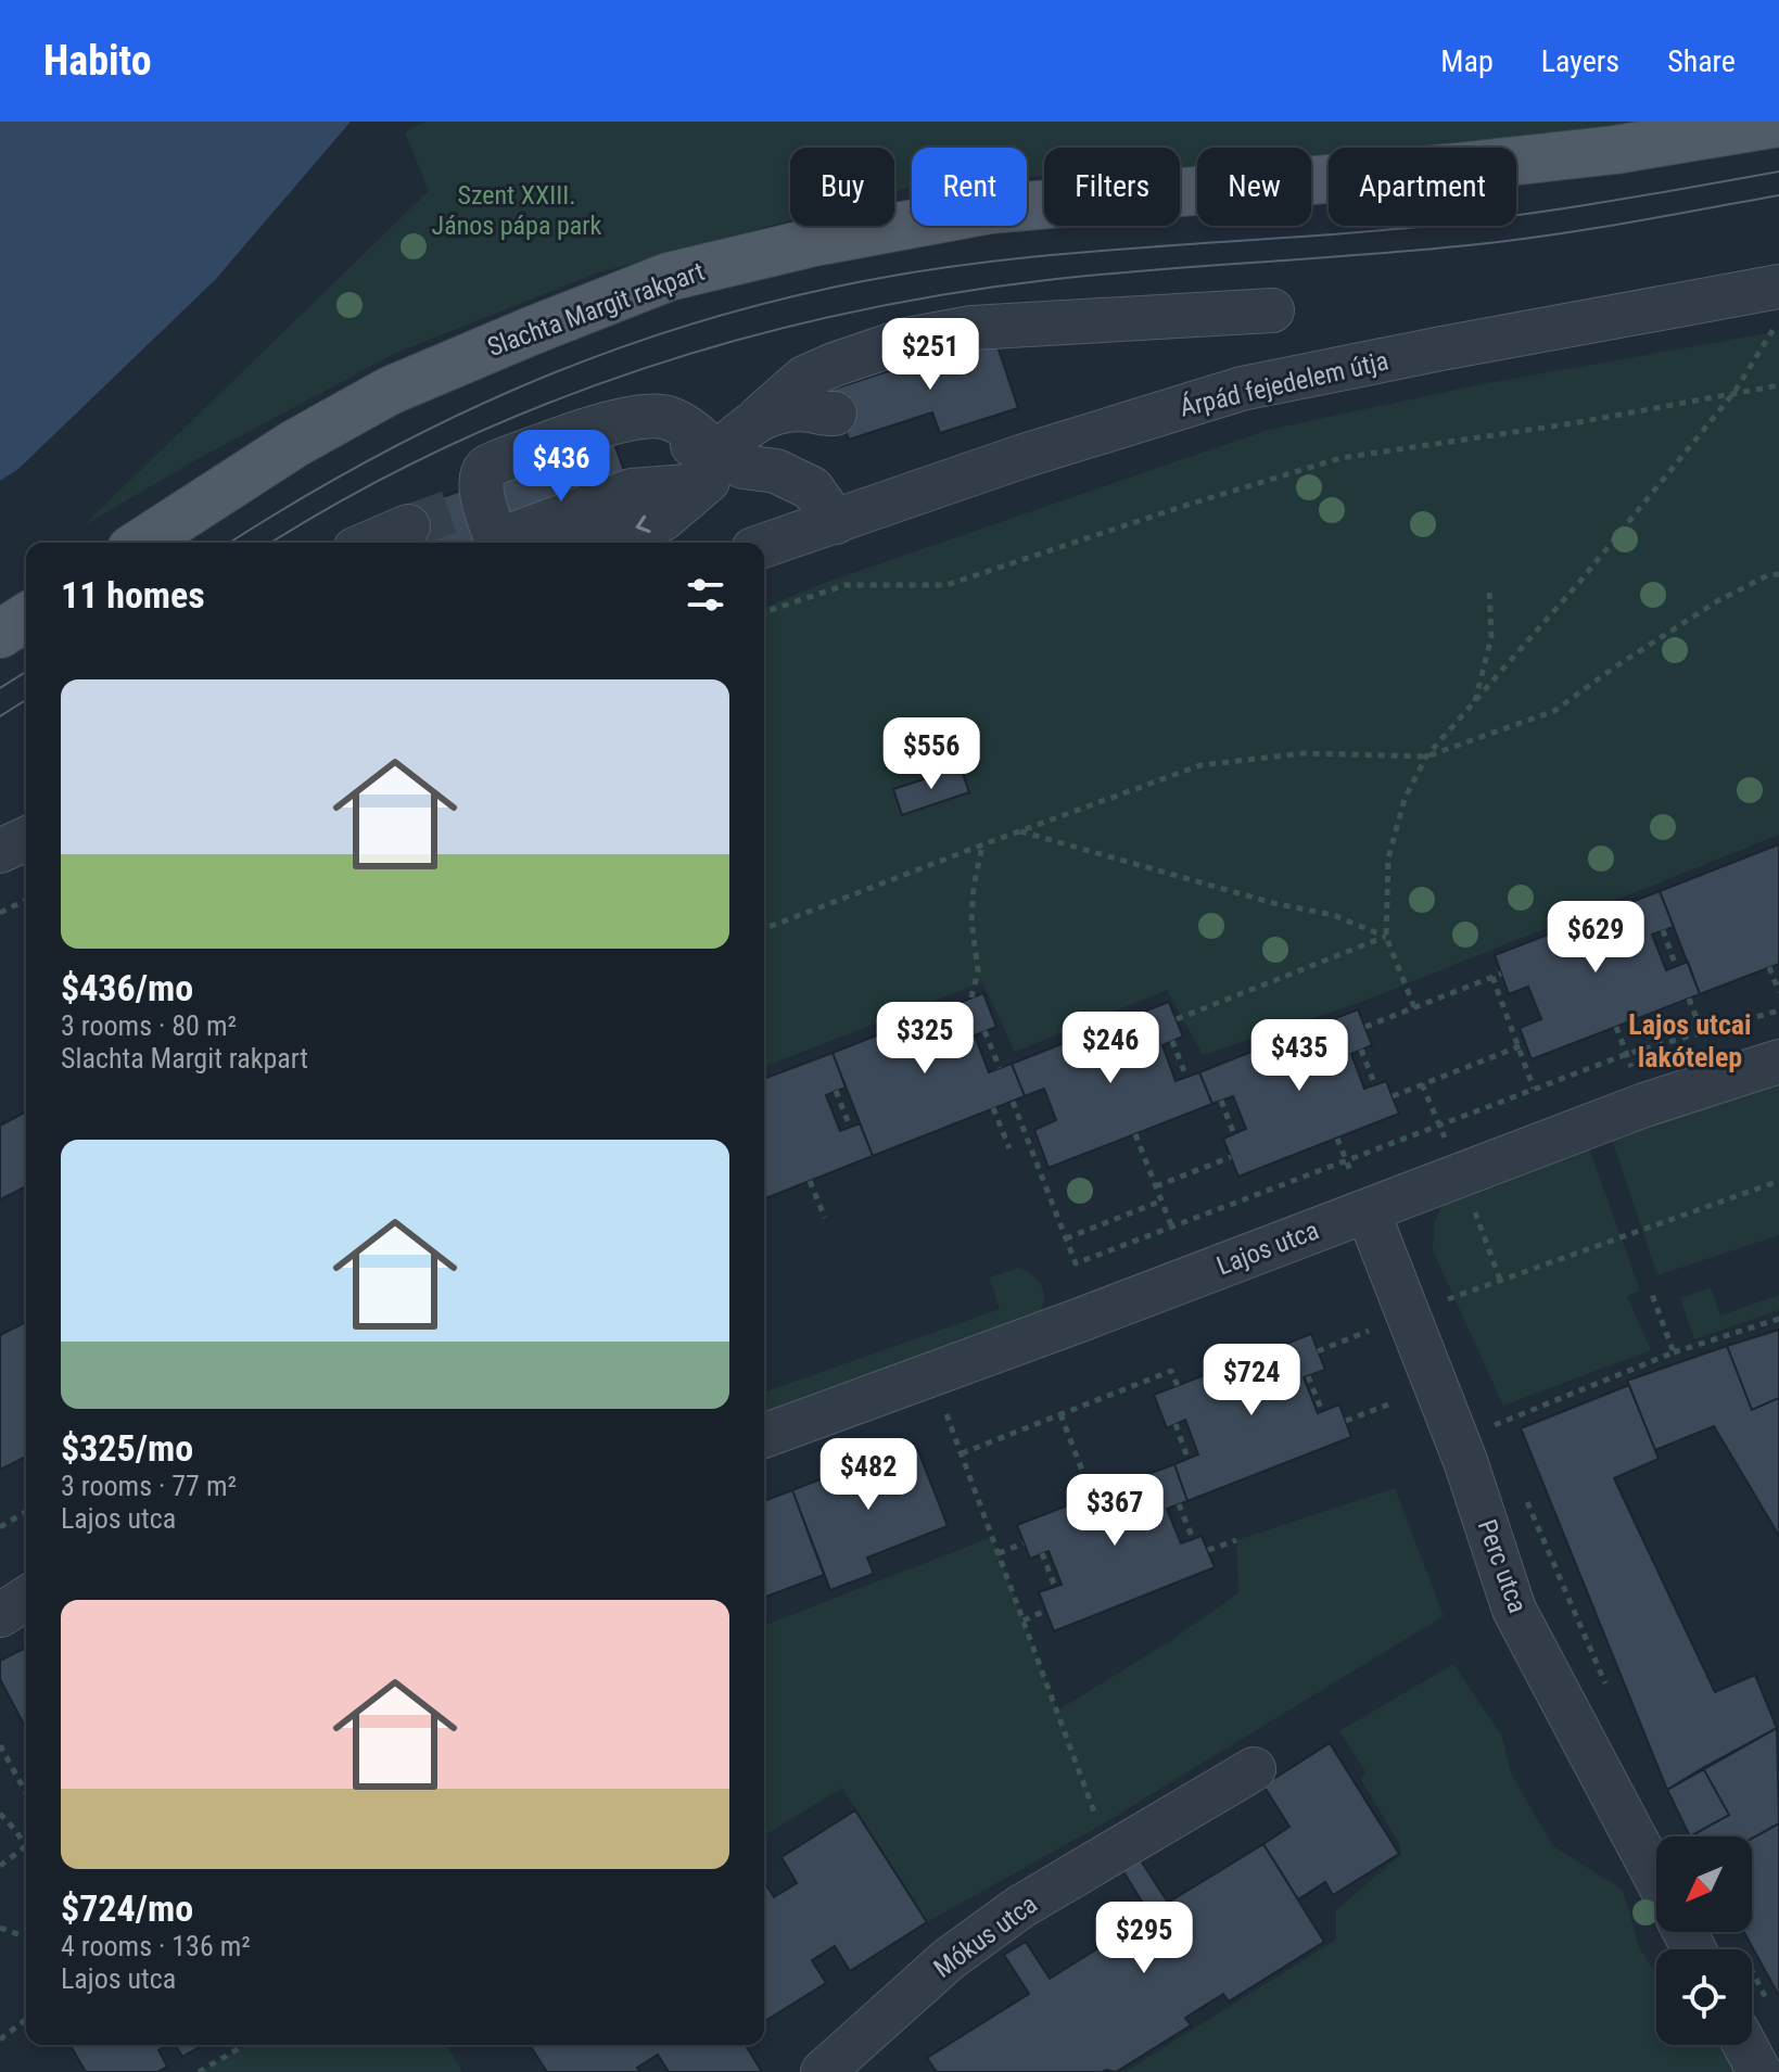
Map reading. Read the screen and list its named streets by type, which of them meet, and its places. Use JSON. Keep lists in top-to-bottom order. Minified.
{"streets":{"main road":["Slachta Margit rakpart"],"street":["Árpád fejedelem útja","Lajos utca","Perc utca","Mókus utca"]},"crossings":[["Lajos utca","Perc utca"]],"districts":["Lajos utcai lakótelep"],"parks":["Szent XXIII. János pápa park"],"north":"bottom left","page":{"header":"Habito","nav":["Map","Layers","Share"],"chip":["Buy","Rent","Filters","New","Apartment"],"price":["$251","$436","$556","$629","$325","$246","$435","$724","$482","$367","$295"],"heading":"11 homes","list":[{"name":"$436/mo","note":"3 rooms · 80 m² · Slachta Margit rakpart"},{"name":"$325/mo","note":"3 rooms · 77 m² · Lajos utca"},{"name":"$724/mo","note":"4 rooms · 136 m² · Lajos utca"}]}}
